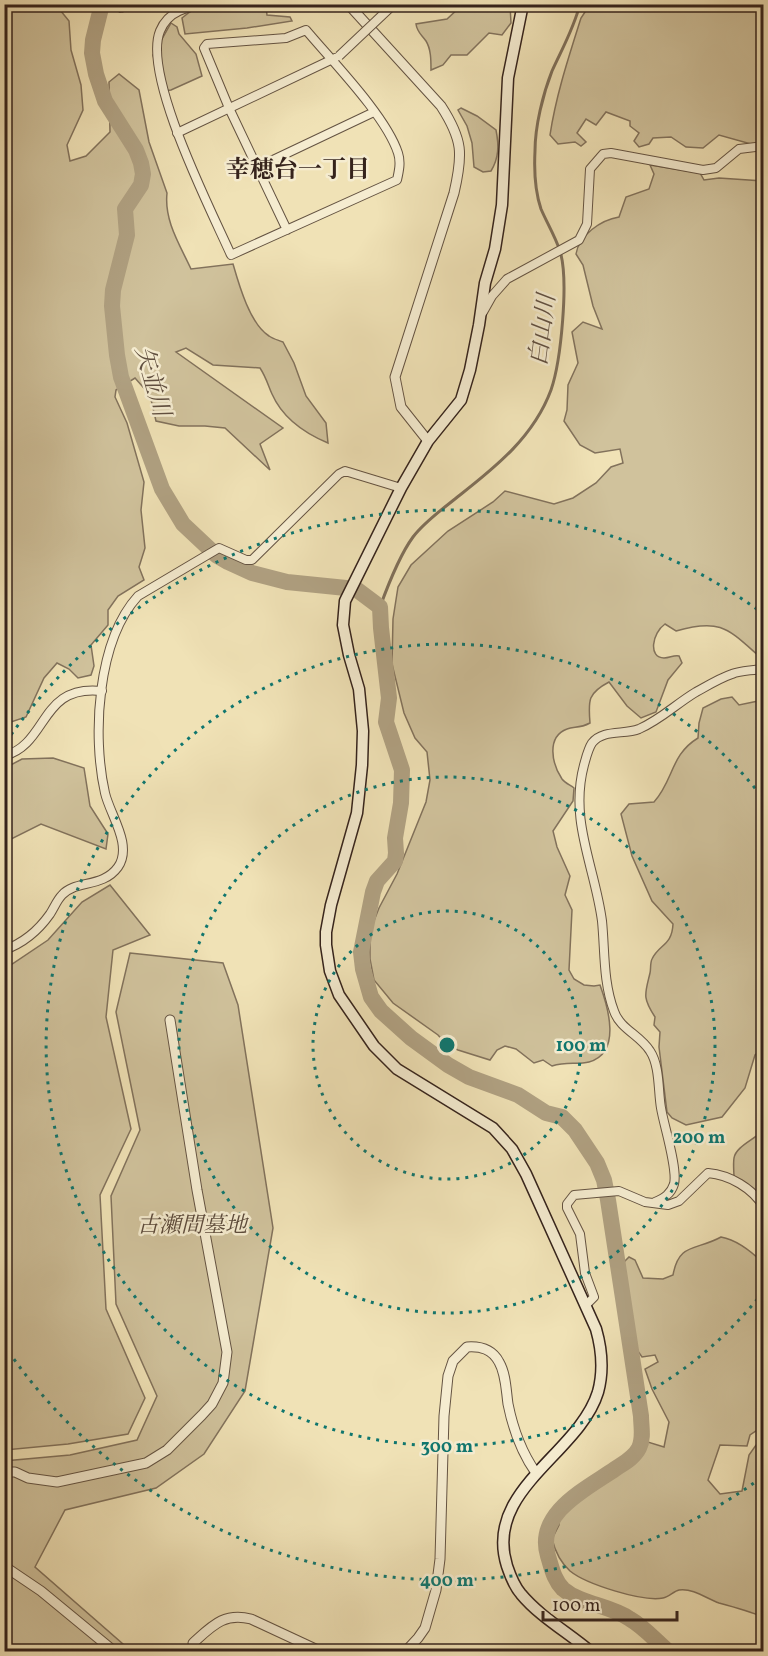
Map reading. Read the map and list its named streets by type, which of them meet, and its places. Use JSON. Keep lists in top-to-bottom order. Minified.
{"districts":["幸穂台一丁目"],"water":["白山川","矢並川"],"parks":["古瀬間墓地"],"scale_bar":"100 m","rings":["100 m","200 m","300 m","400 m"]}
